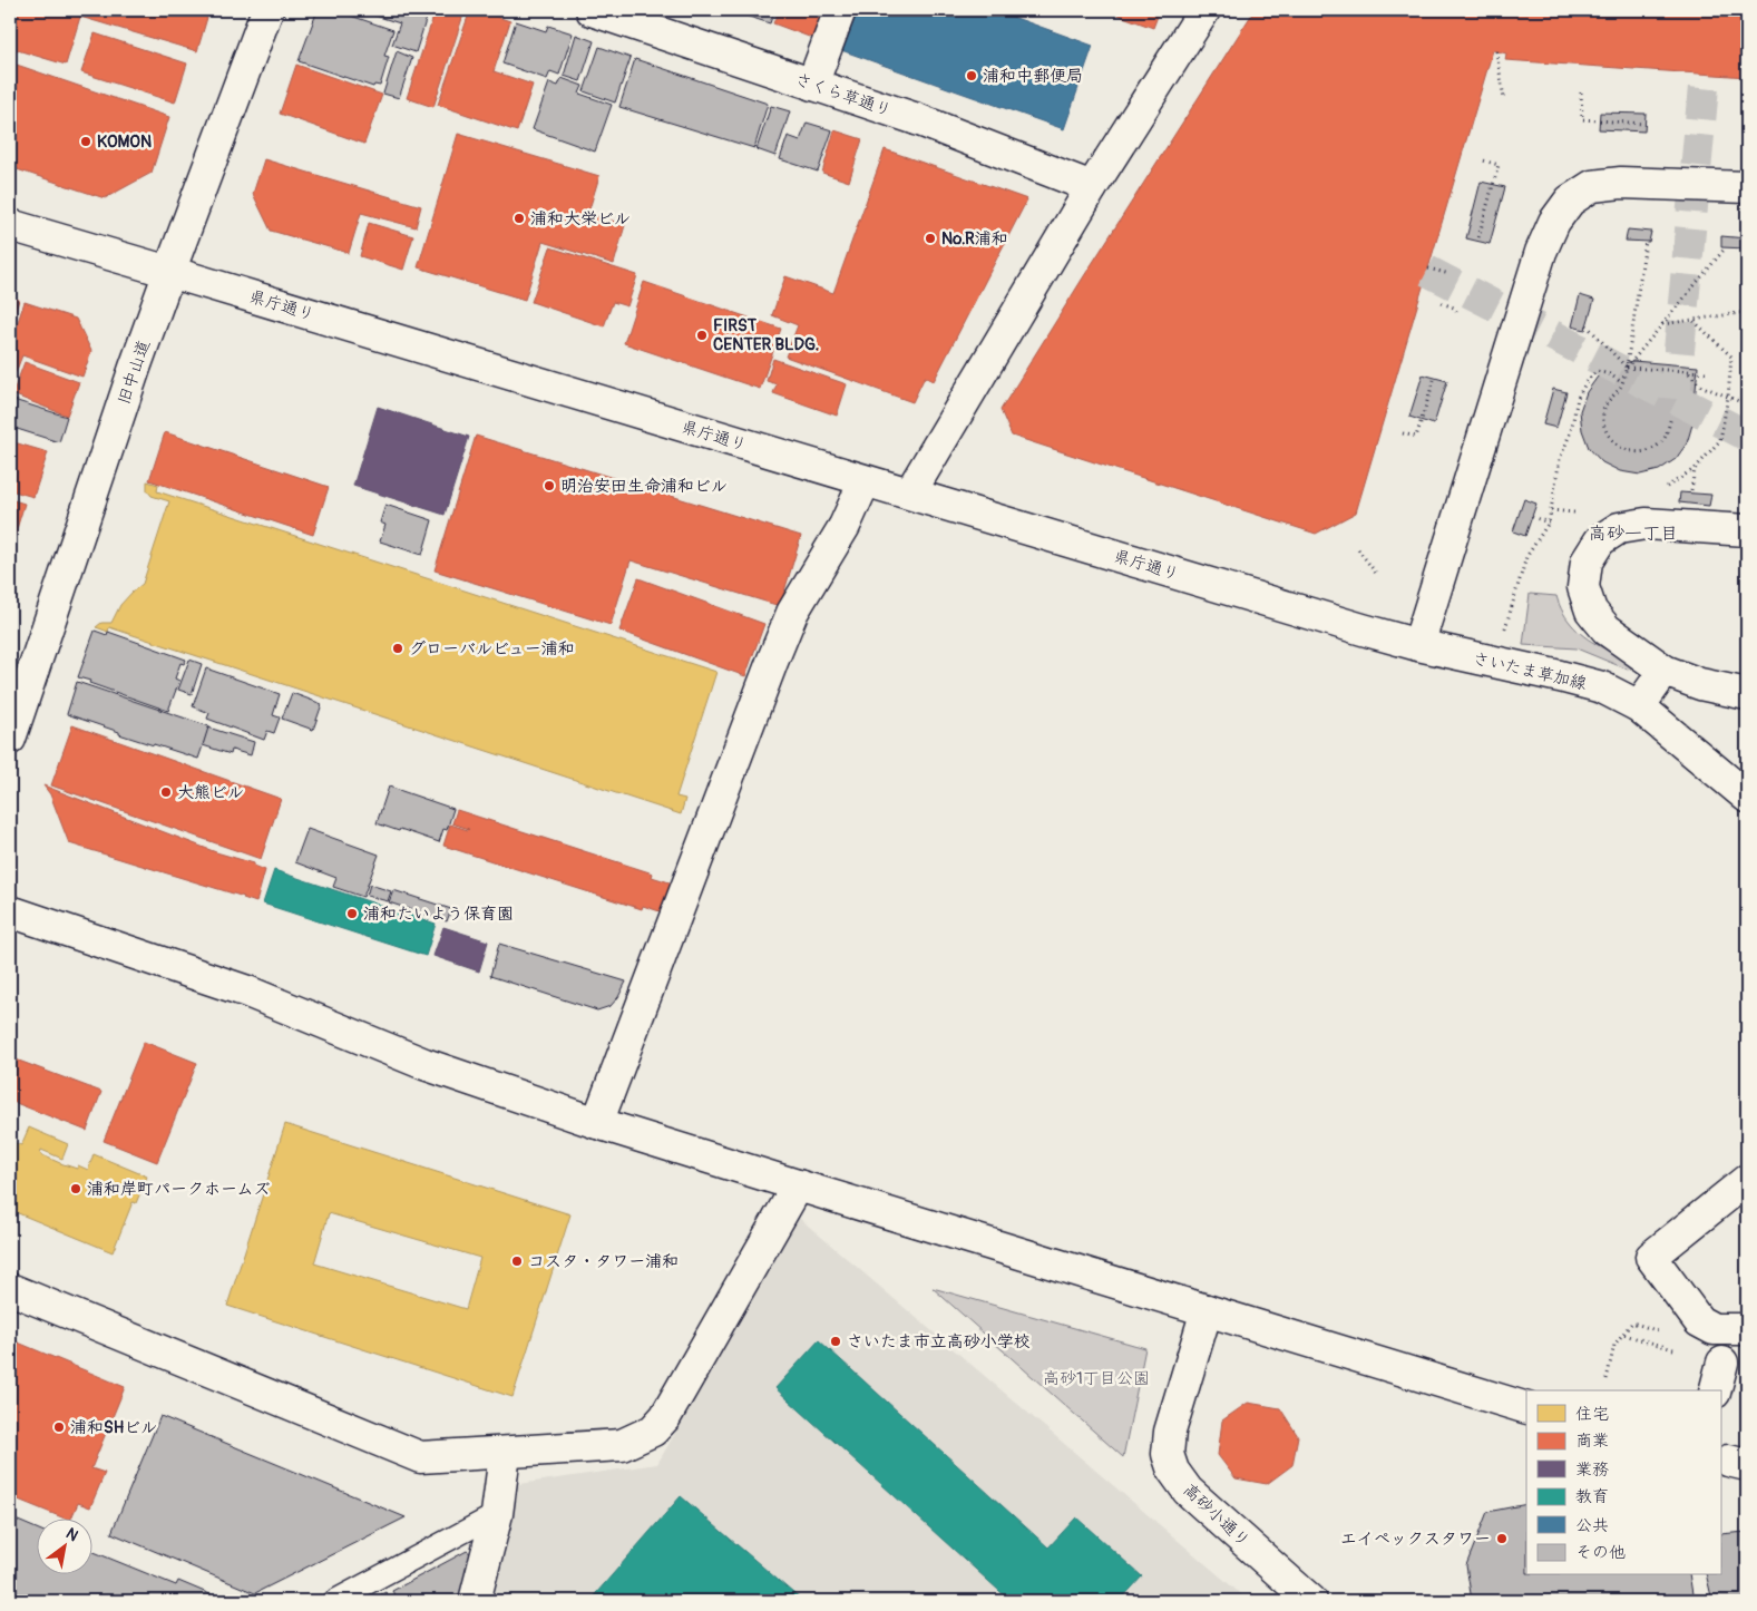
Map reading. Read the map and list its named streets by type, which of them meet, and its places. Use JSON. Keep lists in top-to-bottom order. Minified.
{"streets":{"main road":["さくら草通り","県庁通り","旧中山道","さいたま草加線","高砂小通り"]},"crossings":[["県庁通り","旧中山道"],["県庁通り","さいたま草加線"]],"districts":["高砂一丁目"],"parks":["高砂1丁目公園"],"places":["浦和中郵便局","KOMON","浦和大栄ビル","No.R浦和","FIRST CENTER BLDG.","明治安田生命浦和ビル","グローバルビュー浦和","大熊ビル","浦和たいよう保育園","浦和岸町パークホームズ","コスタ・タワー浦和","さいたま市立高砂小学校","浦和SHビル","エイペックスタワー"],"legend":["住宅","商業","業務","教育","公共","その他"],"north":"top right"}
